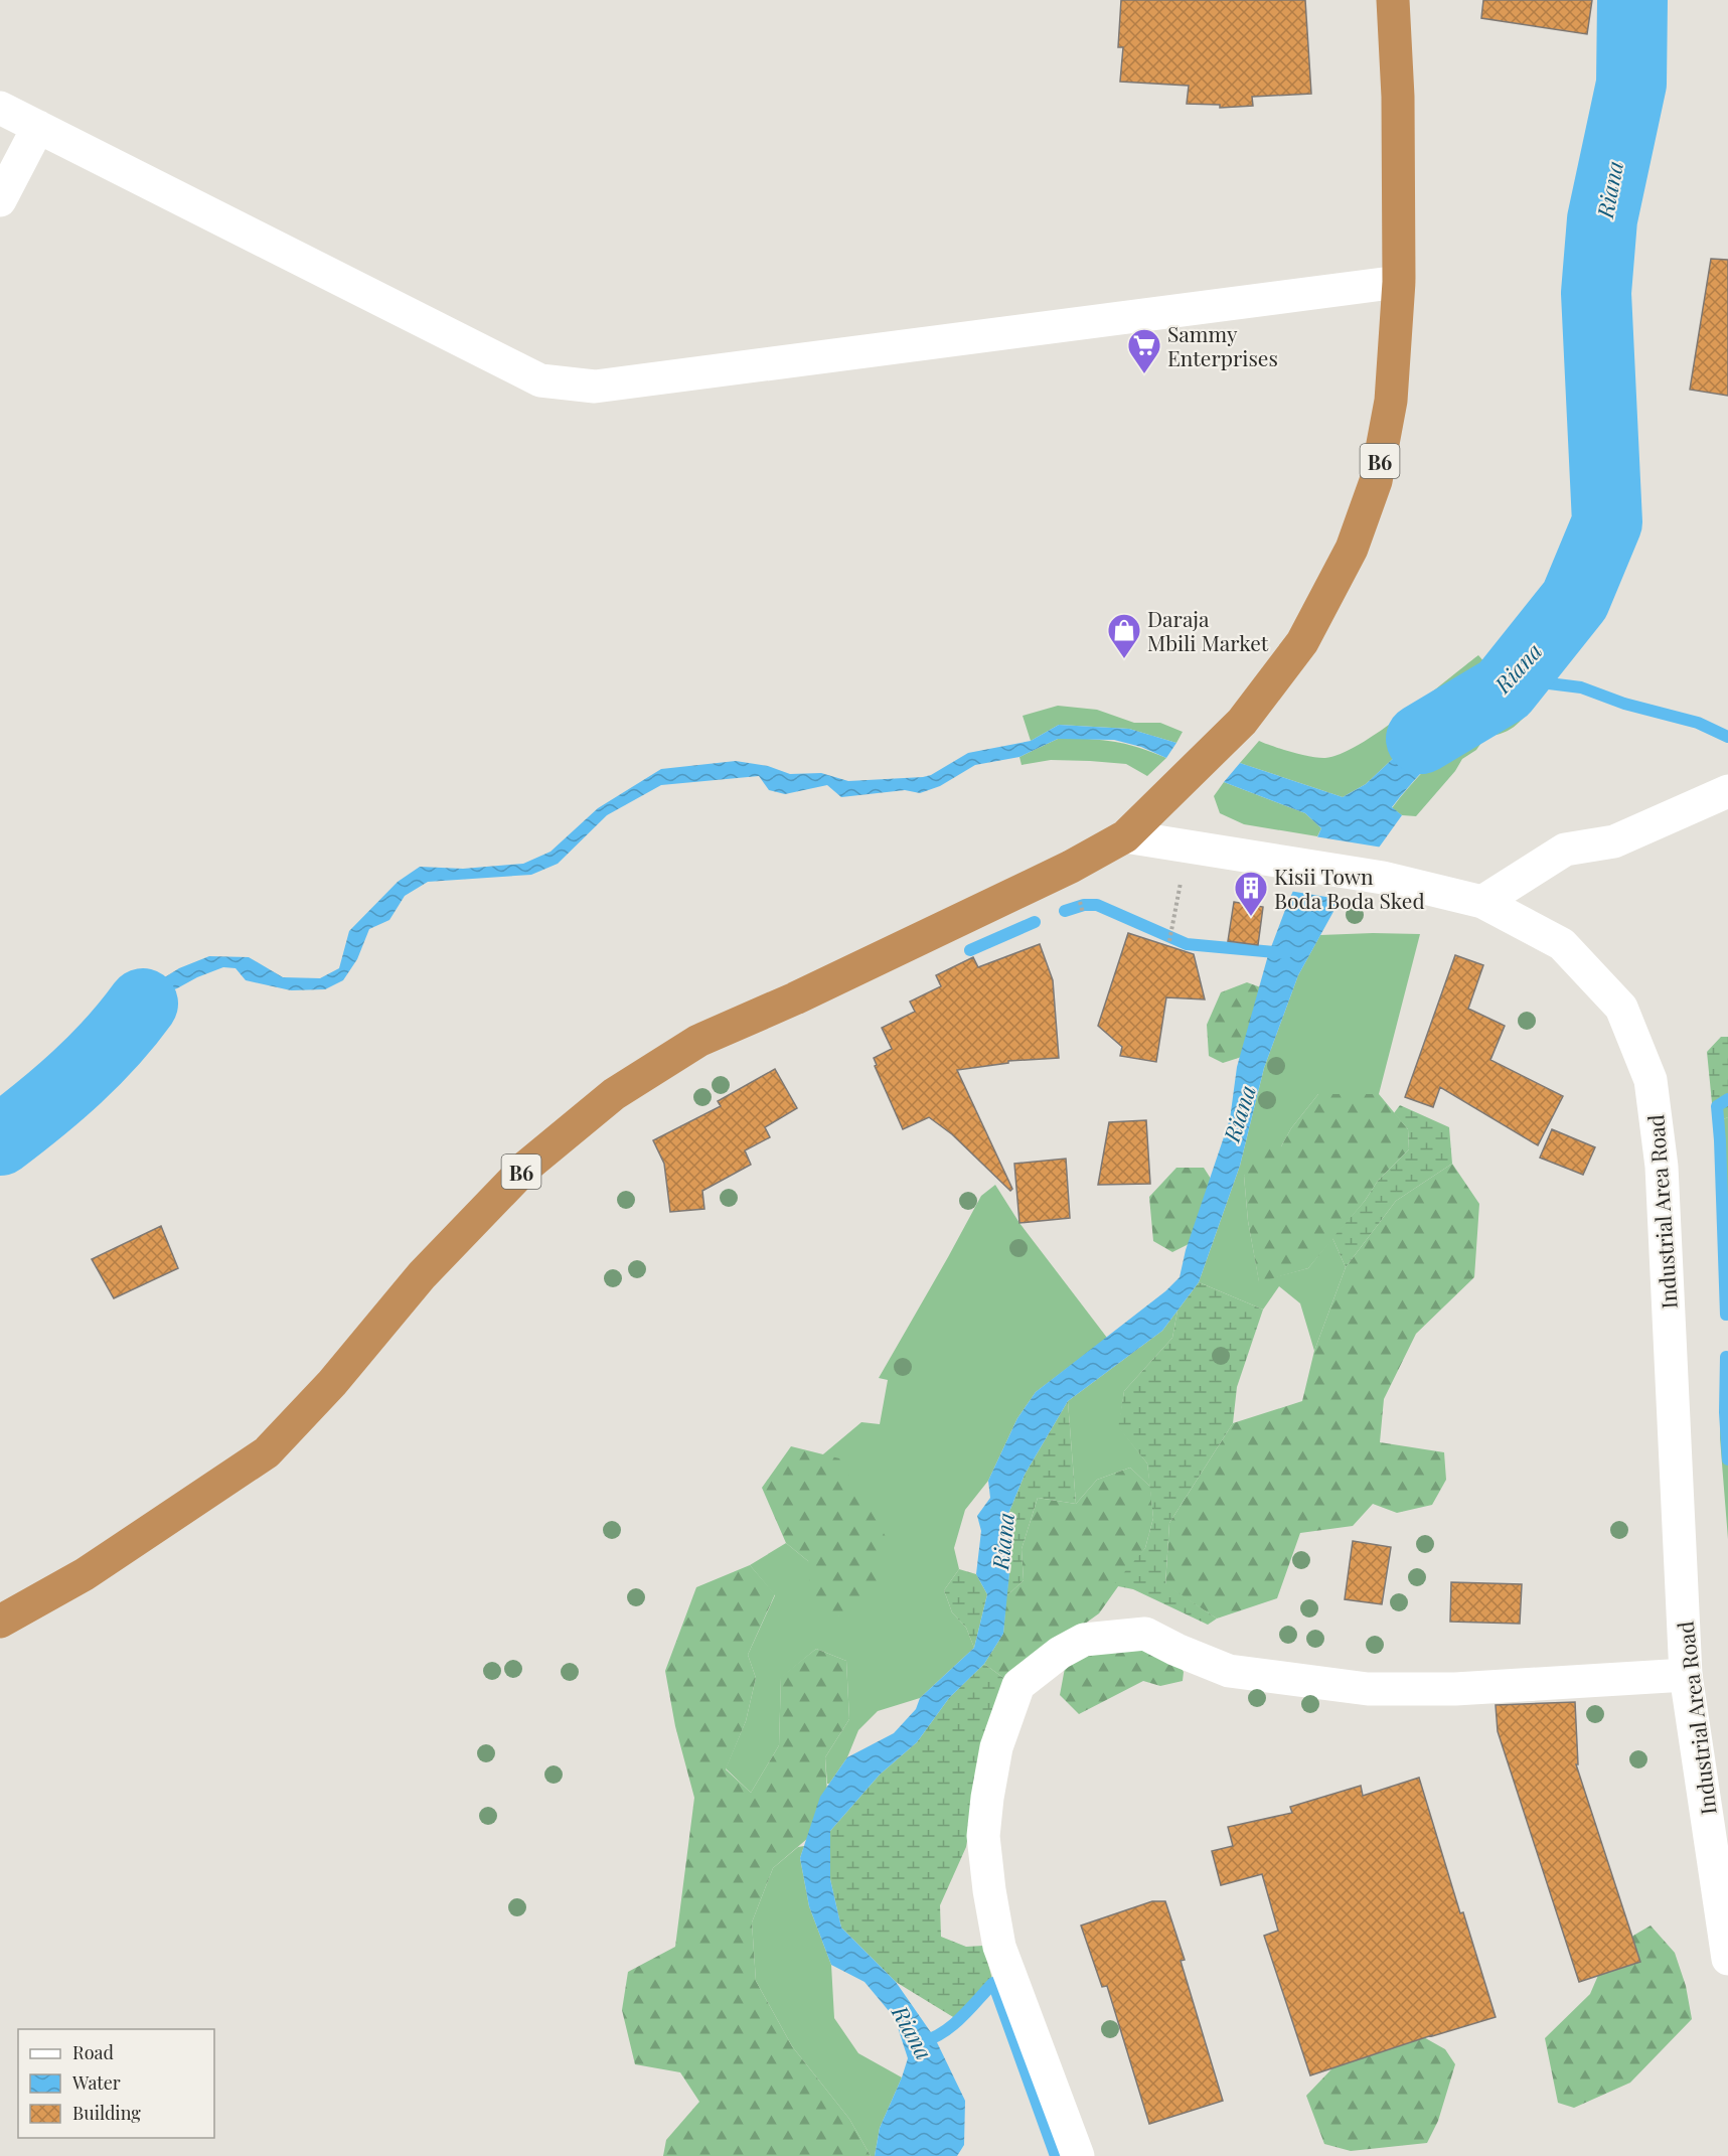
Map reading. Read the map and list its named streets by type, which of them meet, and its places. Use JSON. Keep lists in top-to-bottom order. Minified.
{"streets":{"highway":["B6"],"street":["Industrial Area Road"]},"crossings":[["B6","Industrial Area Road"]],"water":["Riana"],"places":{"supermarket":["Sammy Enterprises"],"shop":["Daraja Mbili Market"],"building":["Kisii Town Boda Boda Sked"]},"legend":["Road","Water","Building"]}
